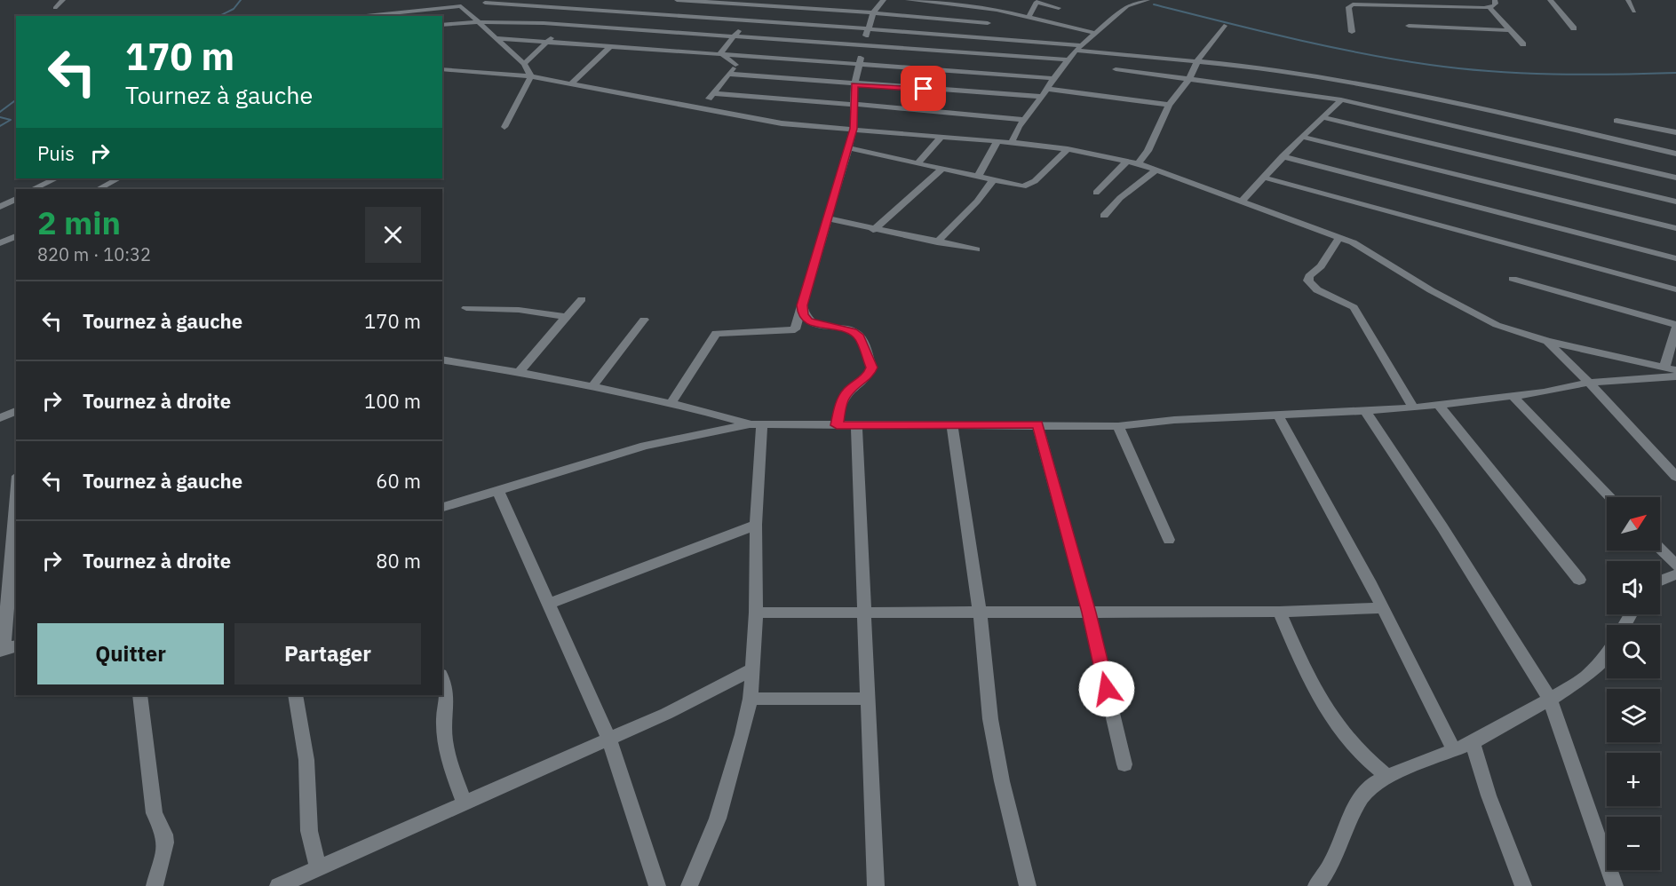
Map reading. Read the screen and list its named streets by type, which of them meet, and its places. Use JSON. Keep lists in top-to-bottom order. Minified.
{"north":"top right","page":{"turn":["170 m","Tournez à gauche"],"then":"Puis","heading":["2 min","820 m · 10:32"],"list":[{"name":"Tournez à gauche","value":"170 m"},{"name":"Tournez à droite","value":"100 m"},{"name":"Tournez à gauche","value":"60 m"},{"name":"Tournez à droite","value":"80 m"}],"map_buttons":["+","−"],"buttons":["Quitter","Partager"]}}
